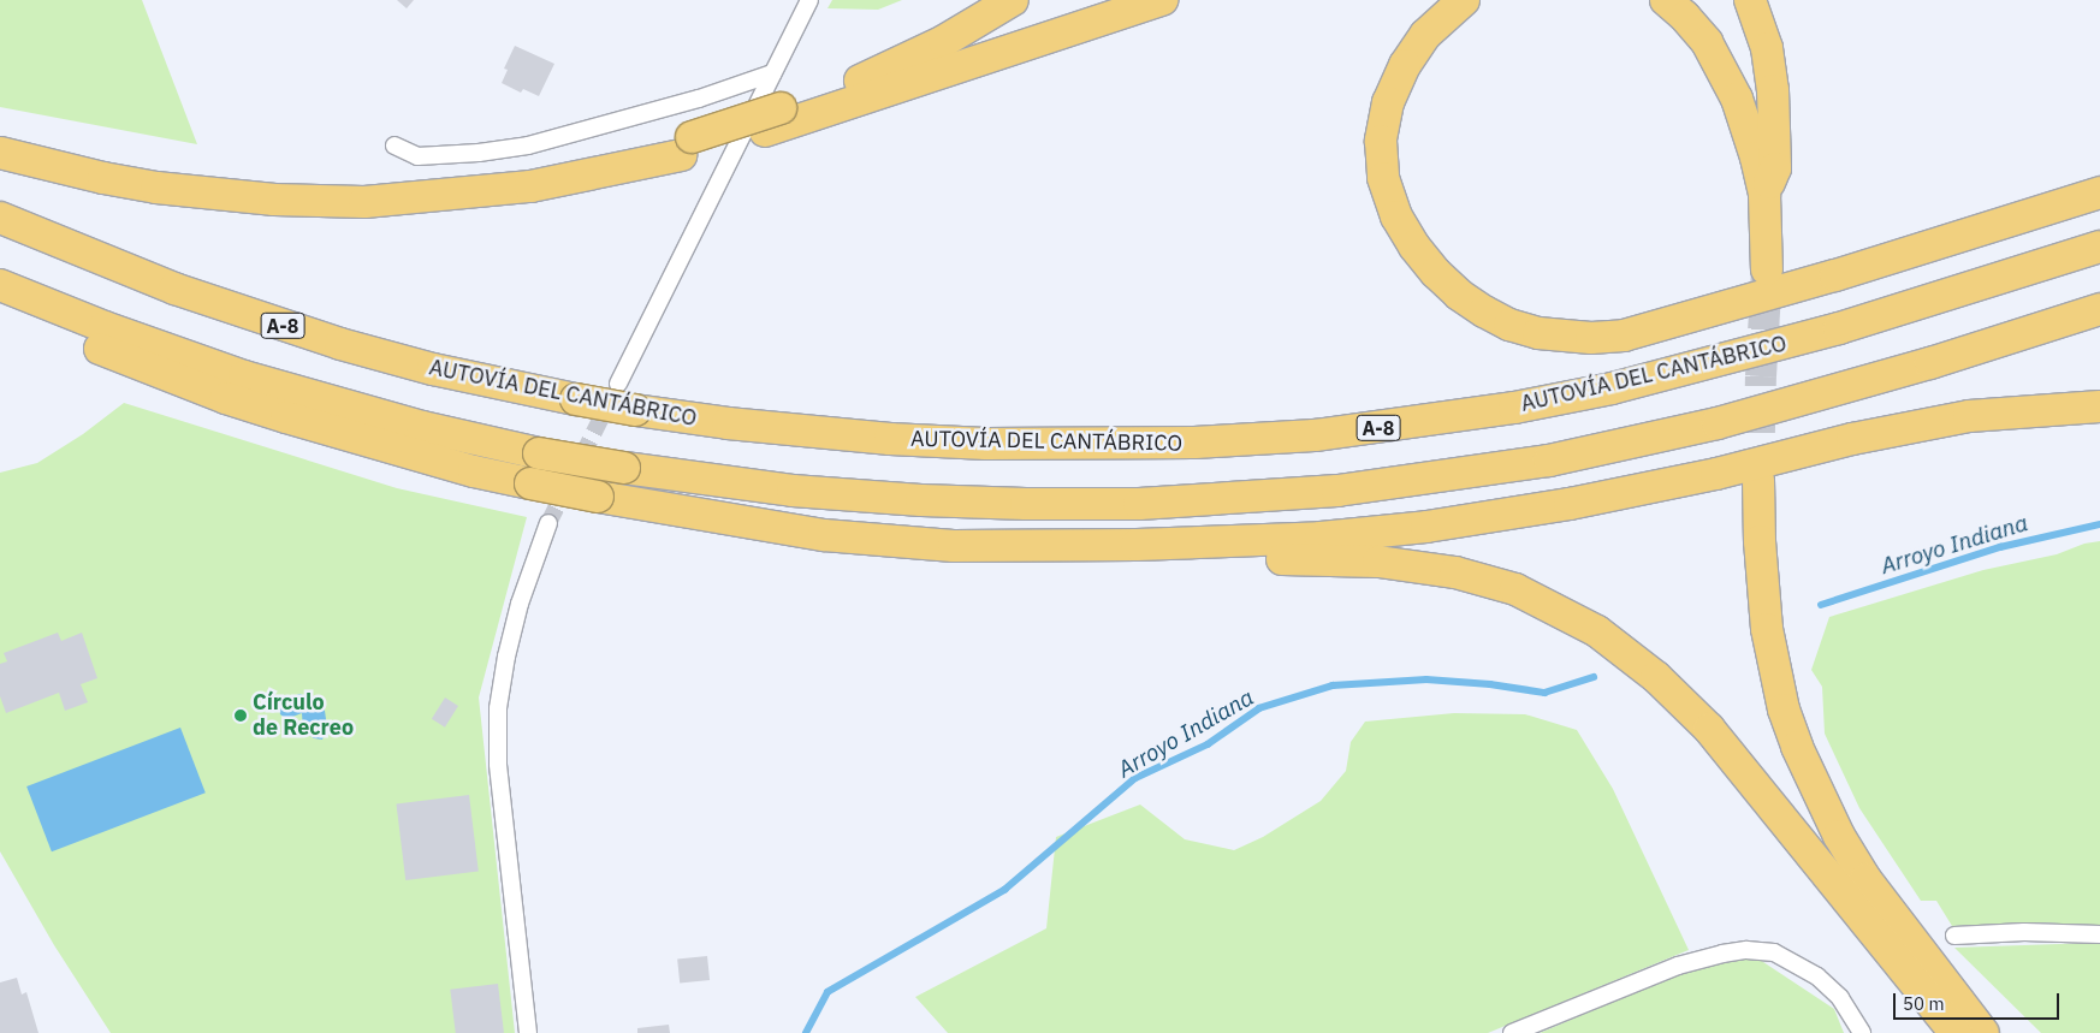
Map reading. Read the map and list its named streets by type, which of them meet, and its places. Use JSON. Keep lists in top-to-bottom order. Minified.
{"streets":{"highway":["A-8","AUTOVÍA DEL CANTÁBRICO"]},"water":["Arroyo Indiana"],"places":["Círculo de Recreo"],"scale_bar":"50 m"}
